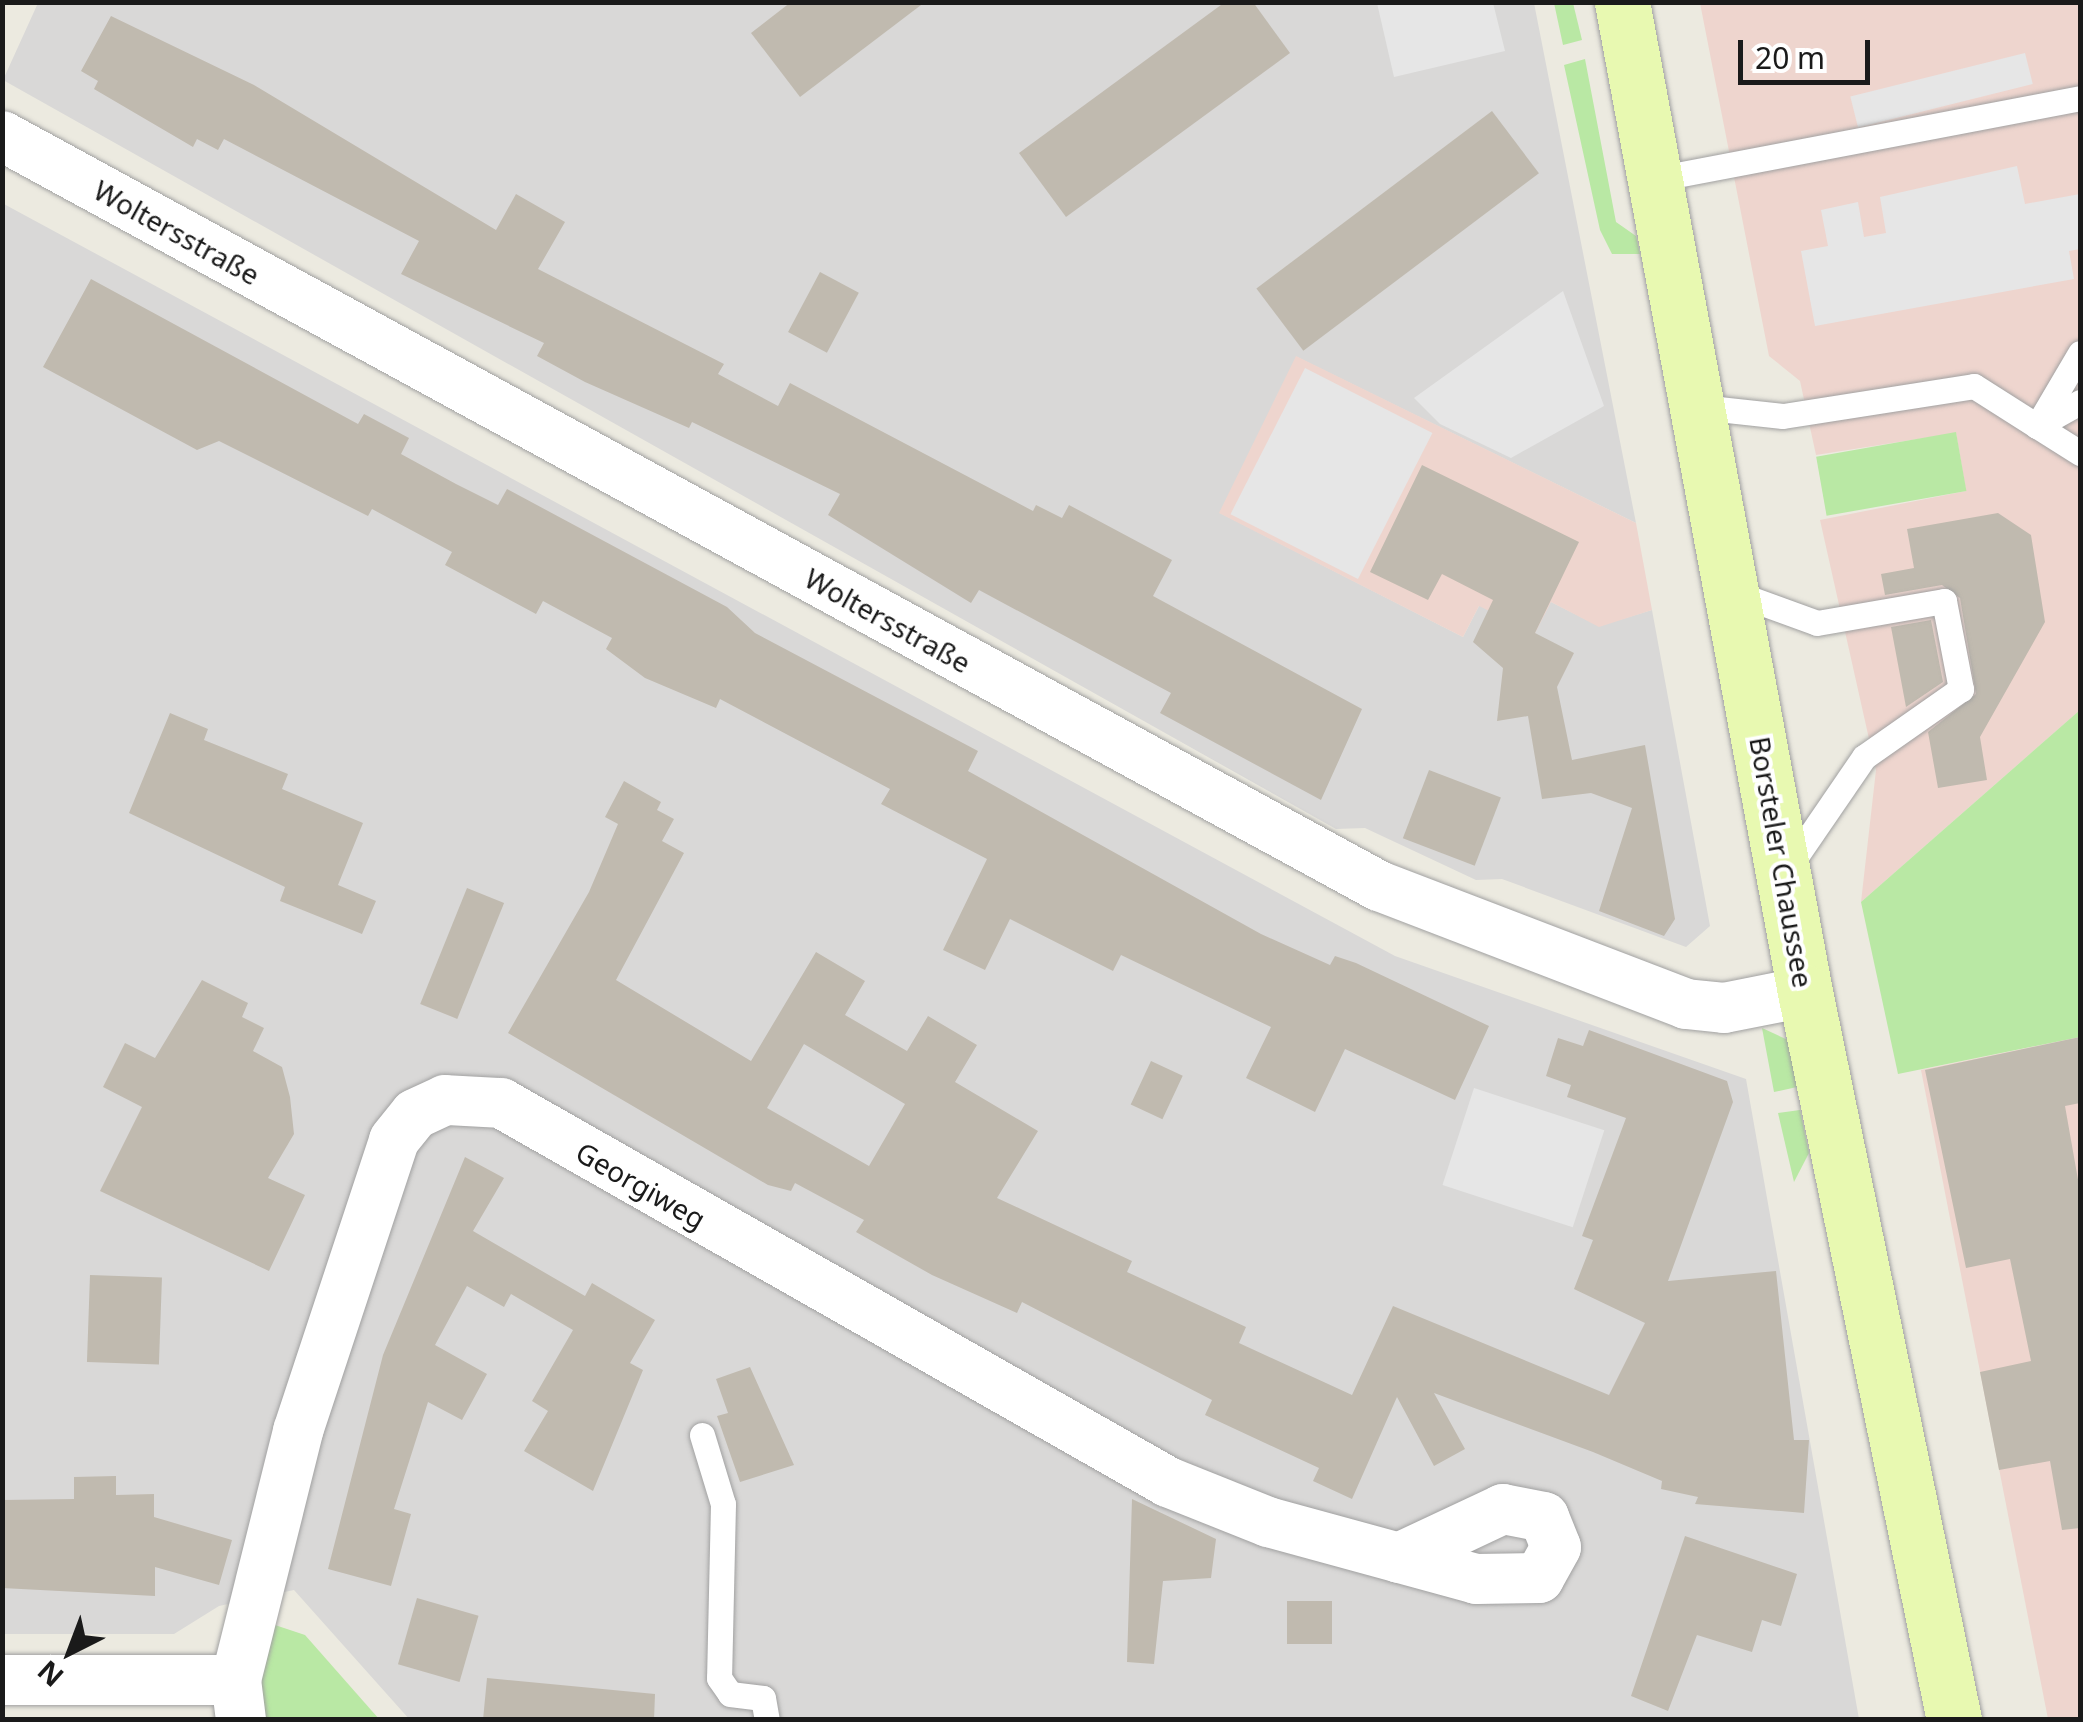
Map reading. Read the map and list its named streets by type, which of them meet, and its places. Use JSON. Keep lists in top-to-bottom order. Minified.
{"streets":{"main road":["Borsteler Chaussee"],"street":["Woltersstraße","Georgiweg"]},"crossings":[["Woltersstraße","Borsteler Chaussee"]],"scale_bar":"20 m","north":"bottom left"}
